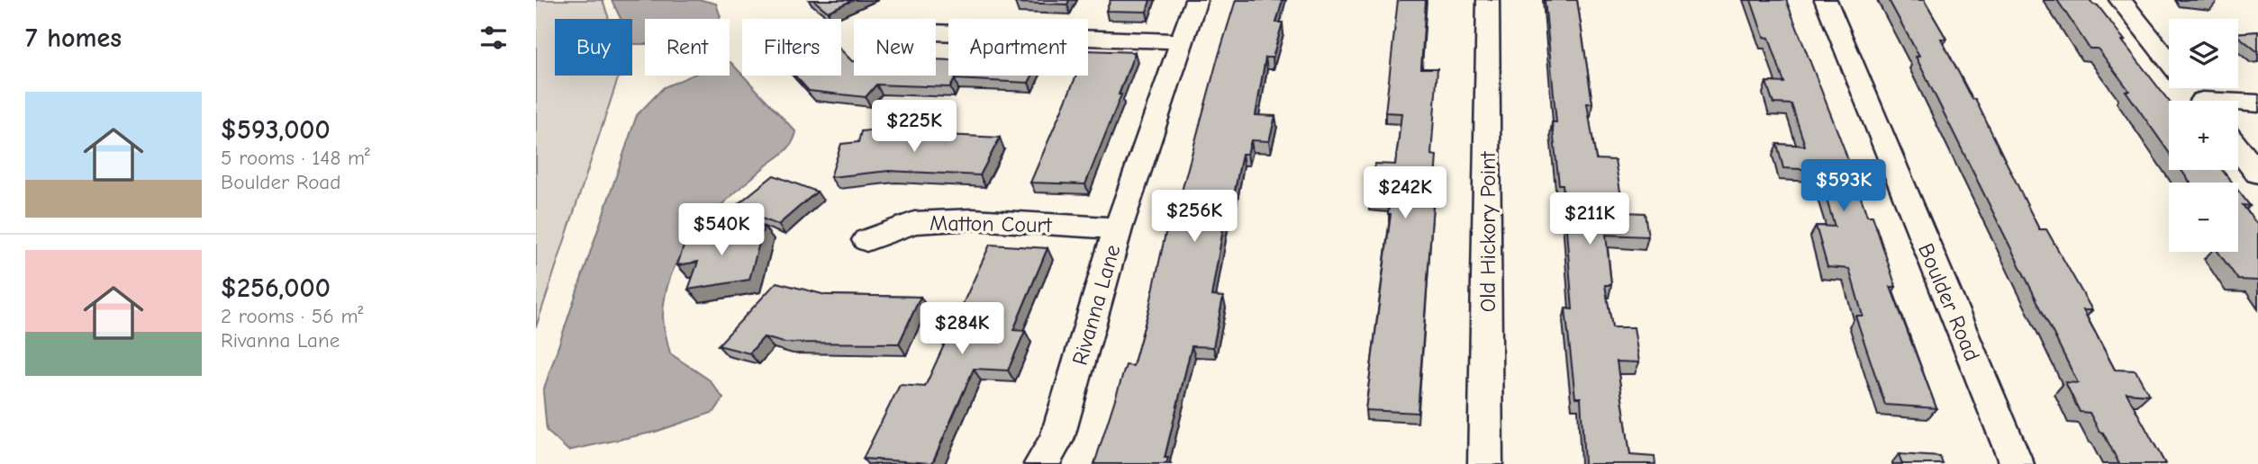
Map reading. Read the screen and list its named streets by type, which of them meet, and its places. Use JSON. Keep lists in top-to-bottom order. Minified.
{"streets":{"street":["Matton Court","Old Hickory Point","Boulder Road","Rivanna Lane"]},"crossings":[["Matton Court","Rivanna Lane"]],"page":{"heading":"7 homes","map_buttons":["+","−"],"chip":["Buy","Rent","Filters","New","Apartment"],"list":[{"name":"$593,000","note":"5 rooms · 148 m² · Boulder Road"},{"name":"$256,000","note":"2 rooms · 56 m² · Rivanna Lane"}],"price":["$225K","$593K","$242K","$256K","$211K","$540K","$284K"]}}
